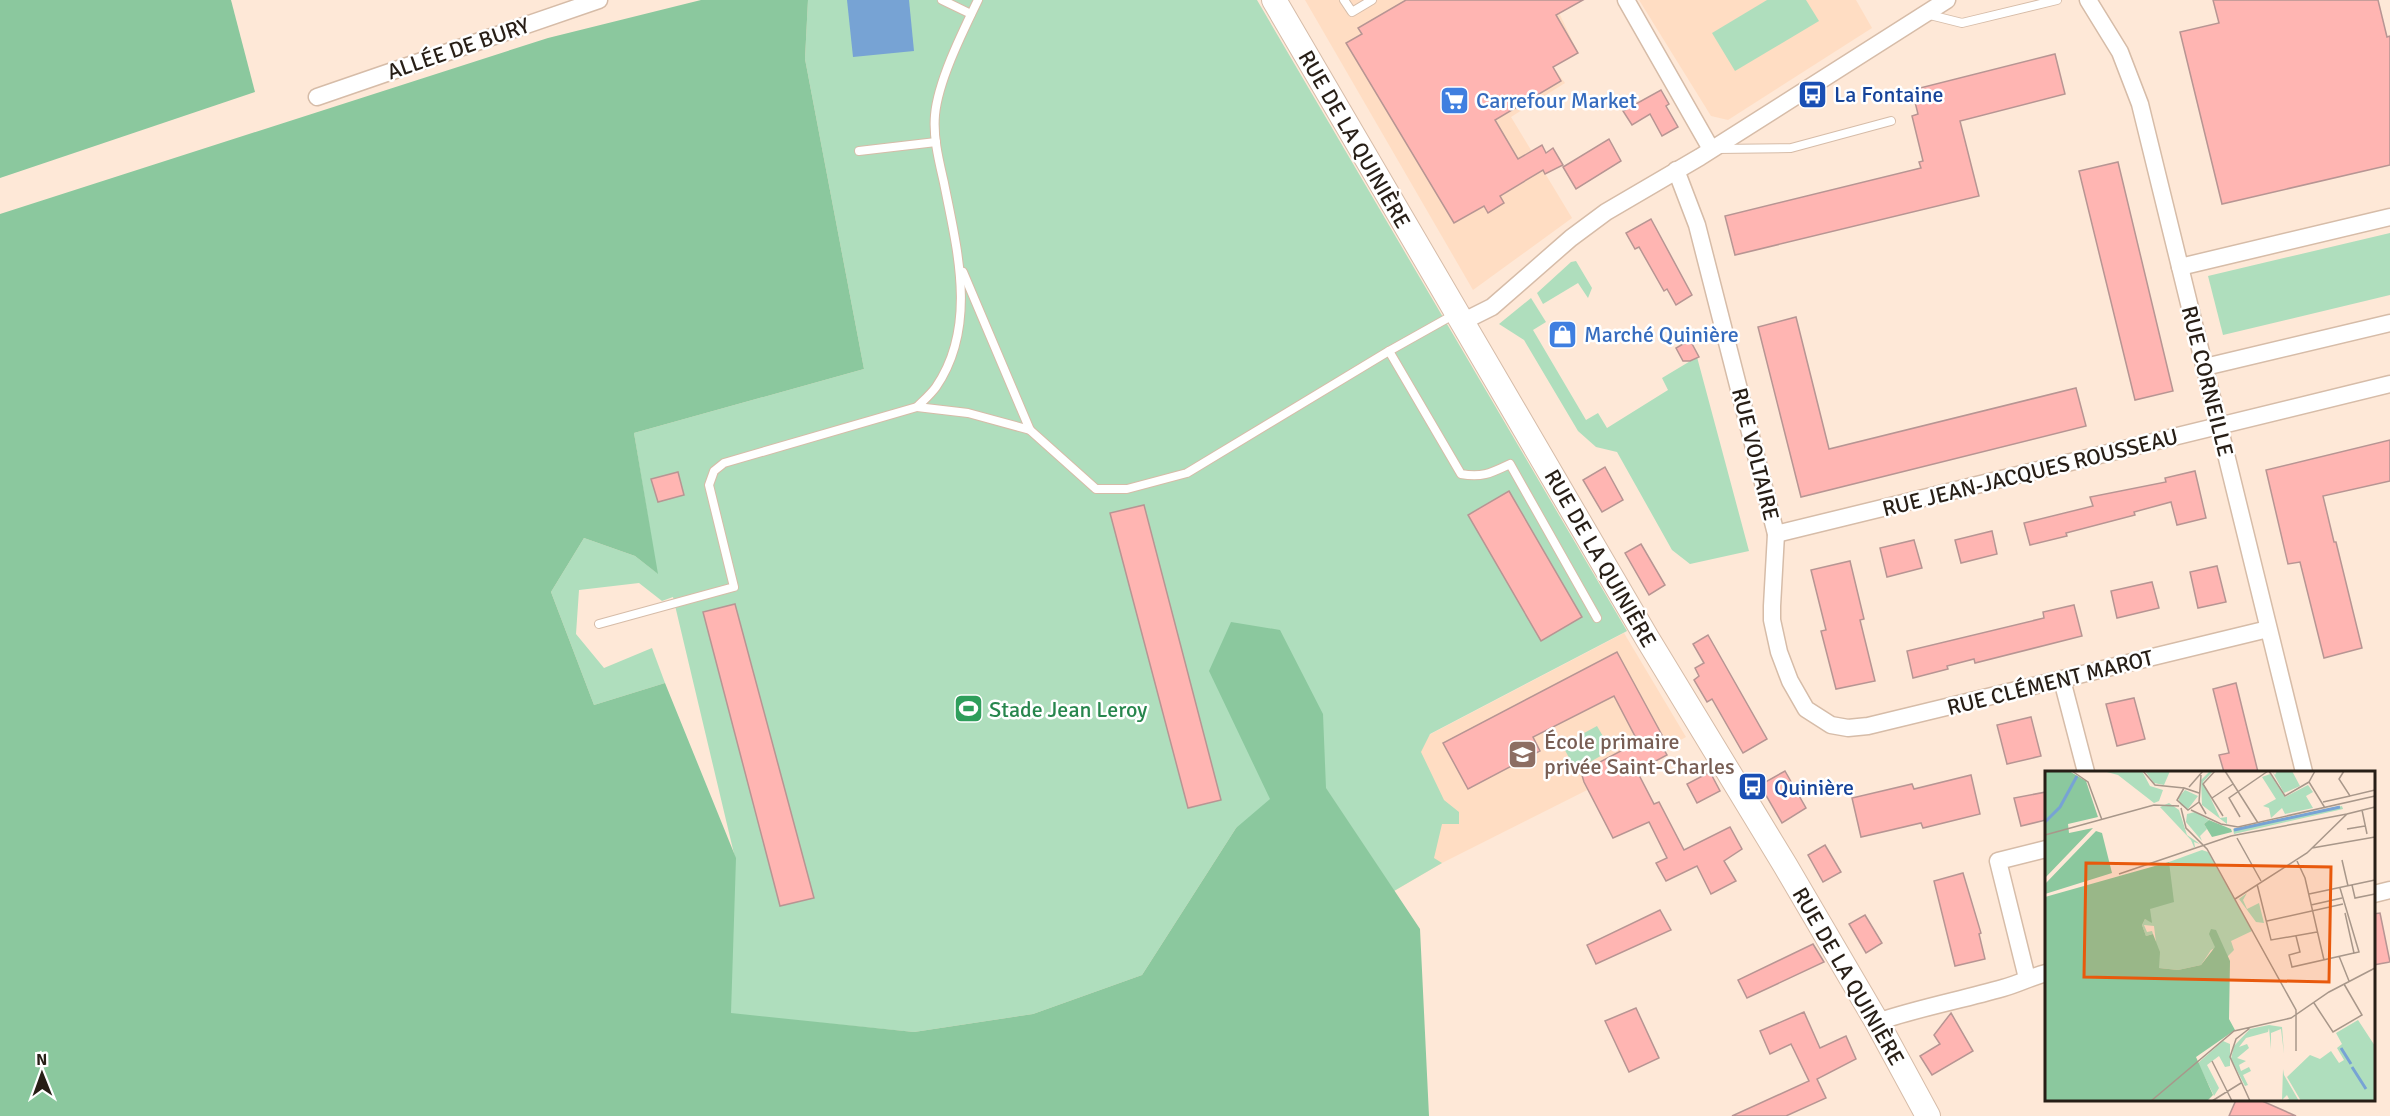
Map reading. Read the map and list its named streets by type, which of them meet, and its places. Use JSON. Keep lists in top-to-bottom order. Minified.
{"streets":{"street":["ALLÉE DE BURY","RUE DE LA QUINIÈRE","RUE CORNEILLE","RUE VOLTAIRE","RUE JEAN-JACQUES ROUSSEAU","RUE CLÉMENT MAROT"]},"crossings":[["RUE CORNEILLE","RUE JEAN-JACQUES ROUSSEAU"],["RUE CORNEILLE","RUE CLÉMENT MAROT"],["RUE VOLTAIRE","RUE JEAN-JACQUES ROUSSEAU"],["RUE VOLTAIRE","RUE CLÉMENT MAROT"]],"places":{"bus stop":["La Fontaine","Quinière"],"supermarket":["Carrefour Market"],"shop":["Marché Quinière"],"sports":["Stade Jean Leroy"],"school or university":["École primaire privée Saint-Charles"]},"north":"top"}
